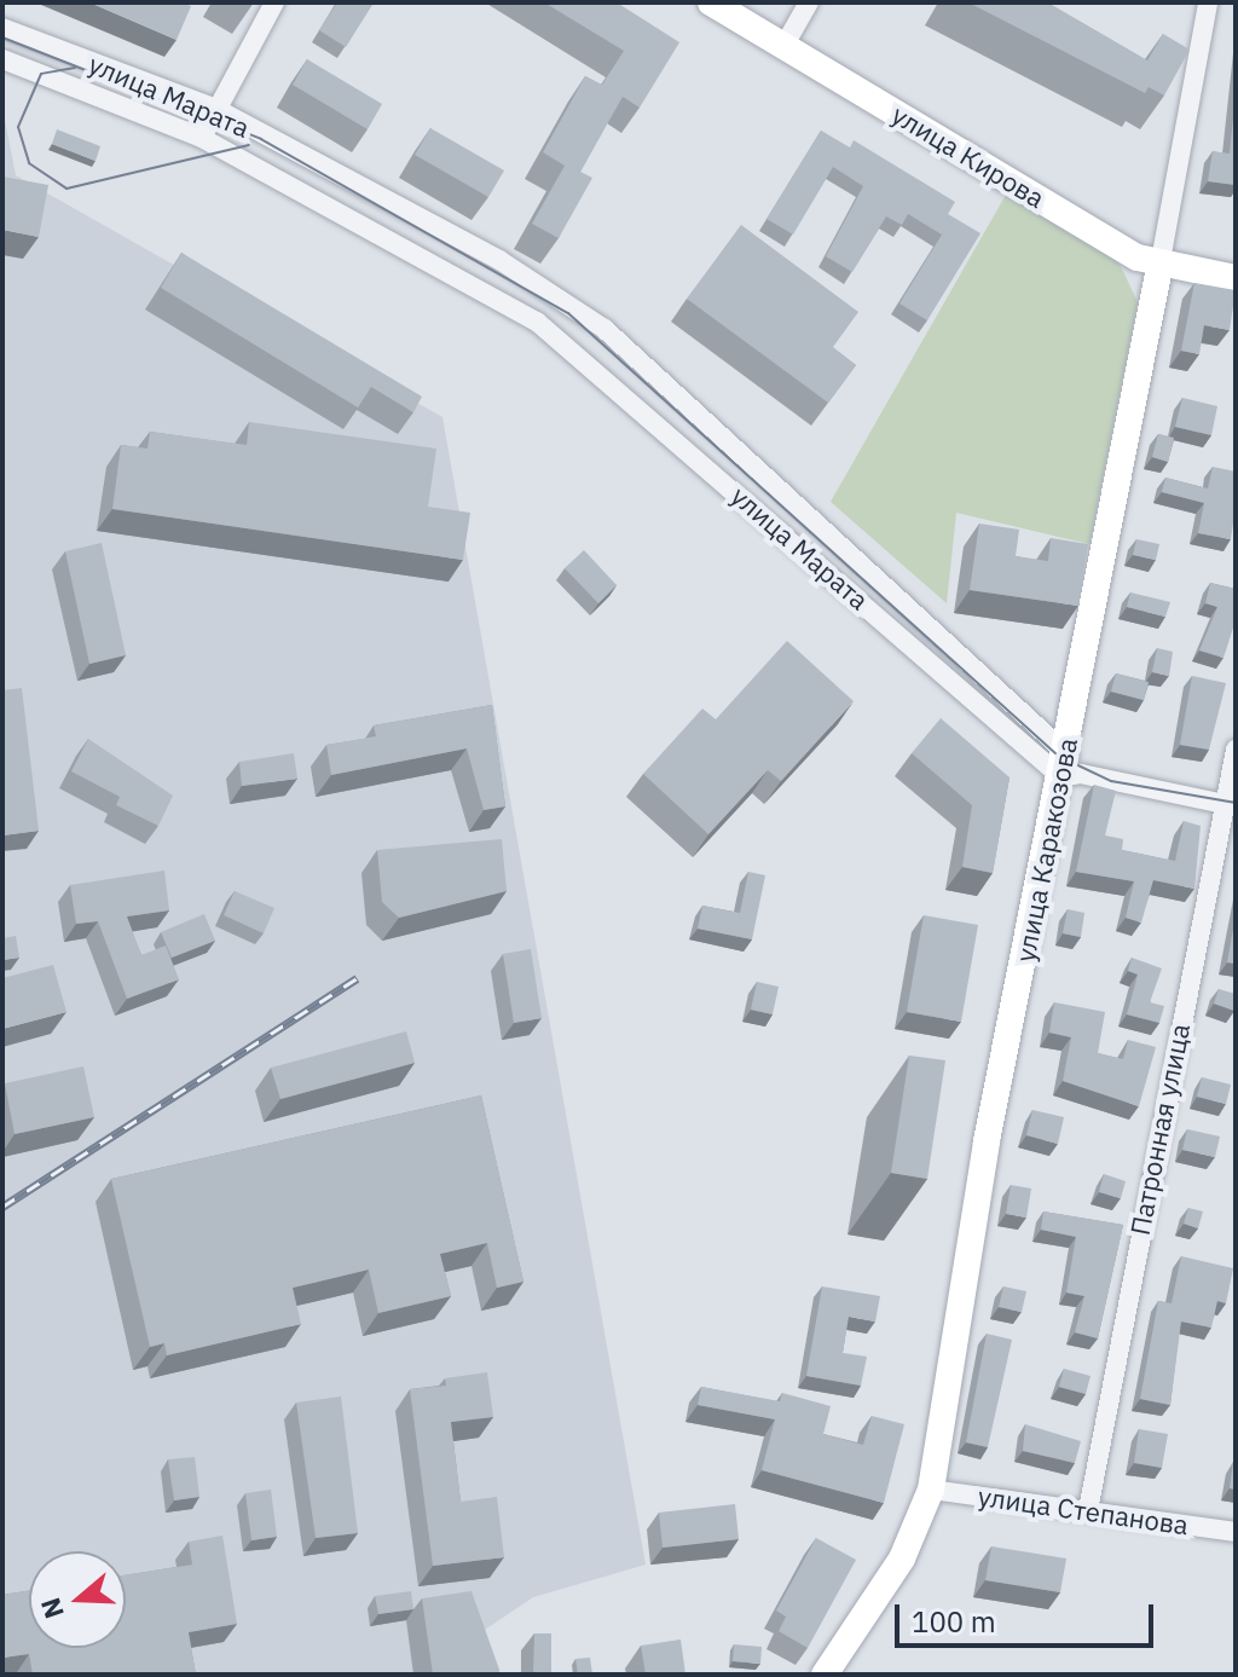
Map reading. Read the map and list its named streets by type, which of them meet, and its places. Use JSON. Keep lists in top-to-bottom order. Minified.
{"streets":{"main road":["улица Кирова","улица Каракозова"],"street":["улица Марата","Патронная улица","улица Степанова"]},"crossings":[["улица Марата","улица Каракозова"],["улица Марата","Патронная улица"],["улица Кирова","улица Каракозова"],["улица Каракозова","улица Степанова"],["Патронная улица","улица Степанова"]],"scale_bar":"100 m","north":"left"}
